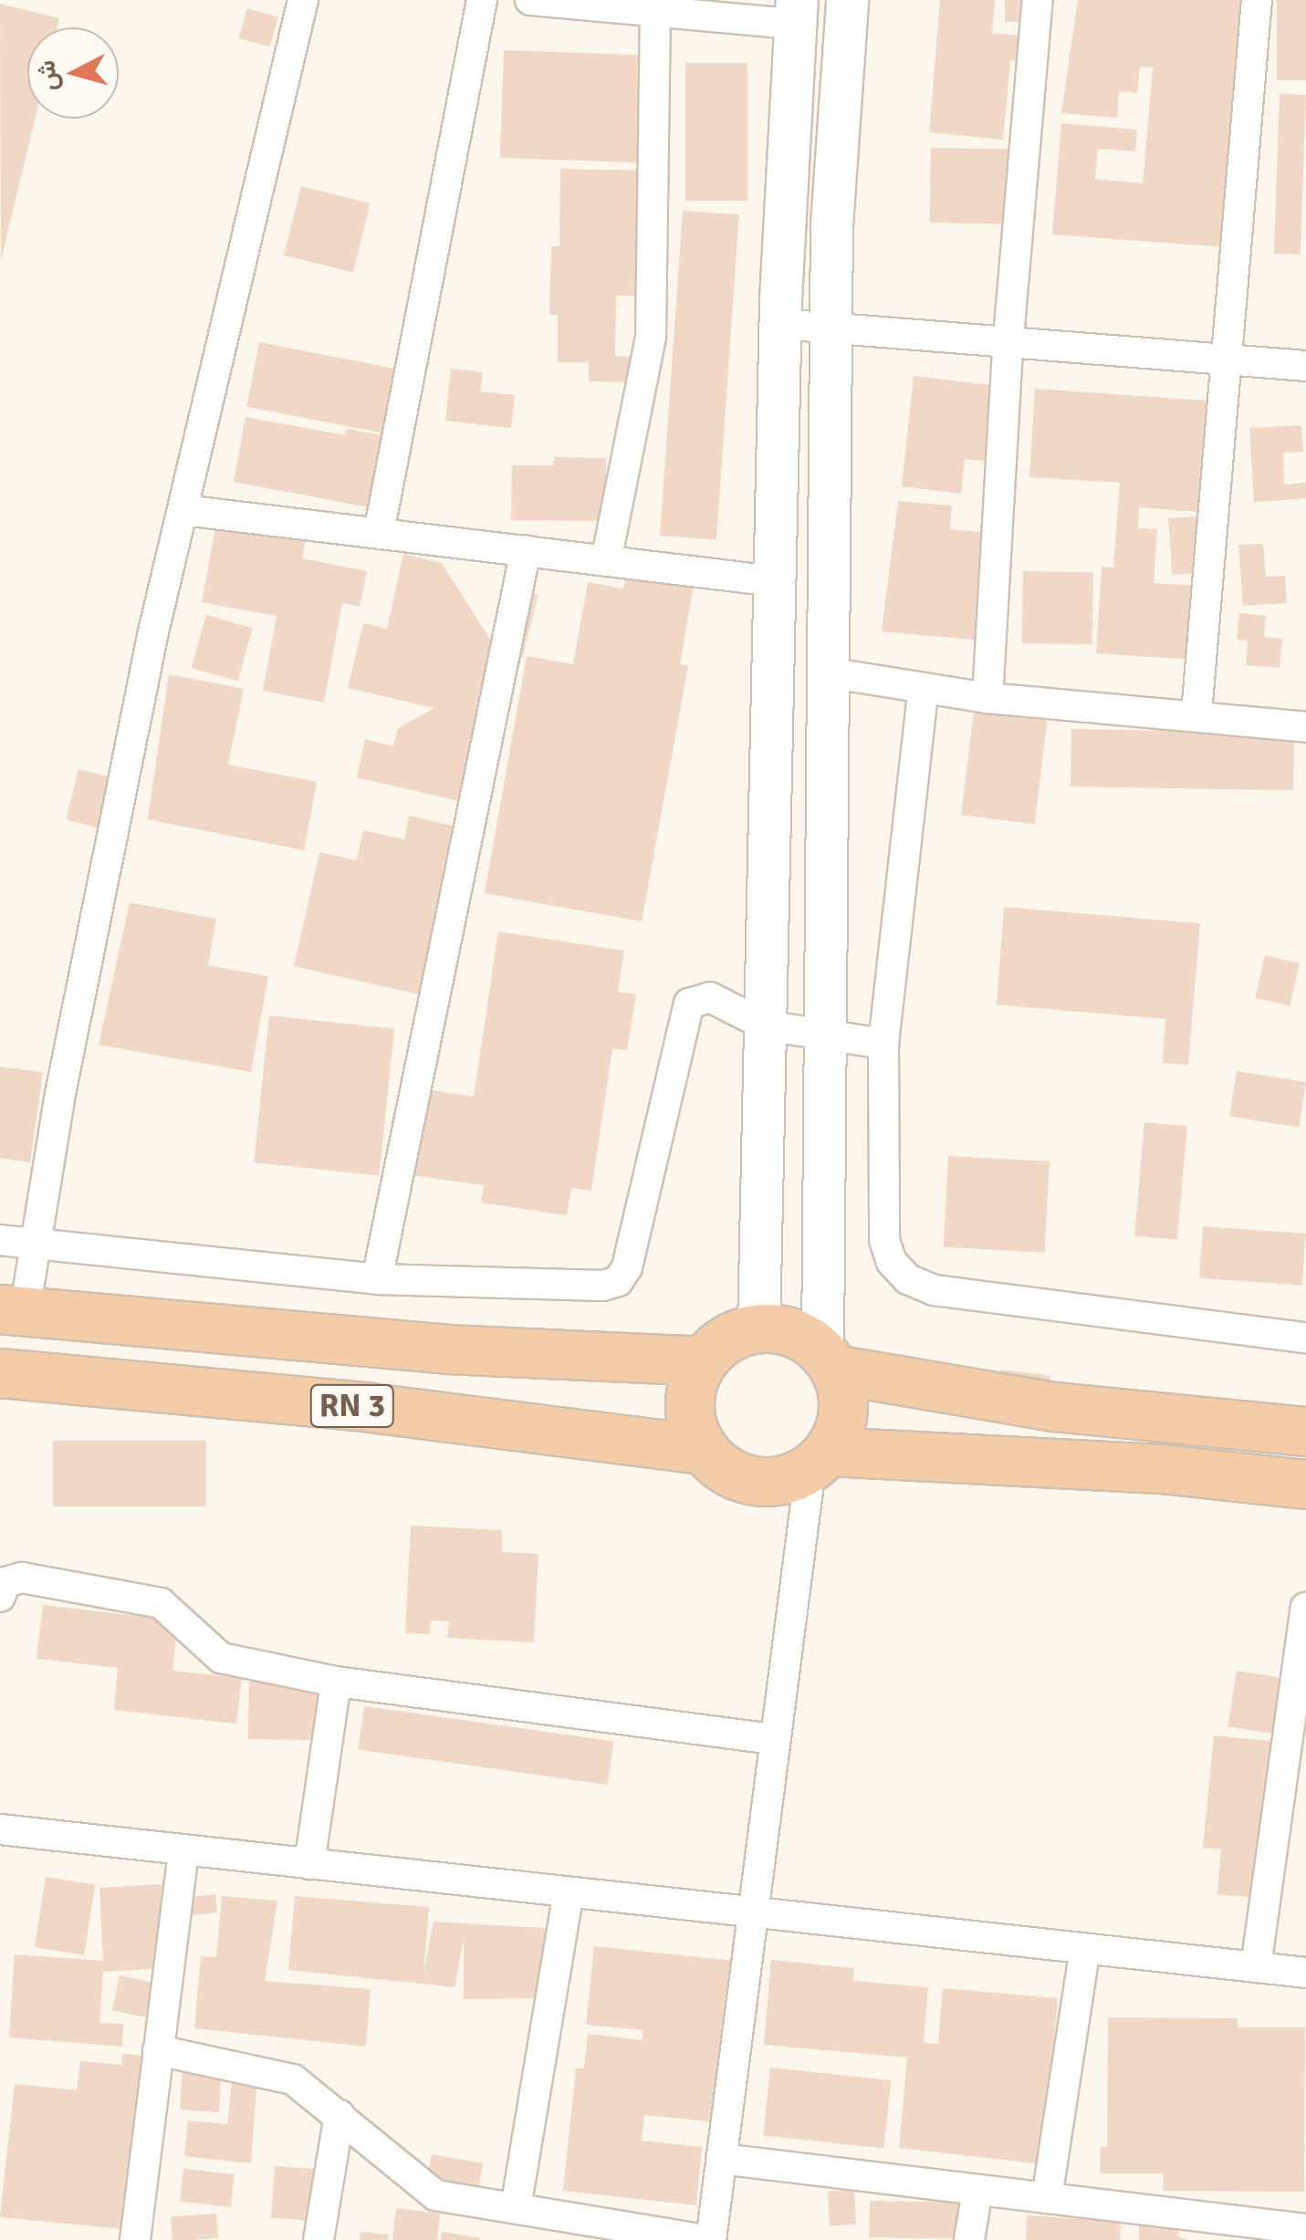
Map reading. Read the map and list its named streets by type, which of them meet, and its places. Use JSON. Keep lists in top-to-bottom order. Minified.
{"streets":{"highway":["RN 3"]},"north":"left"}
